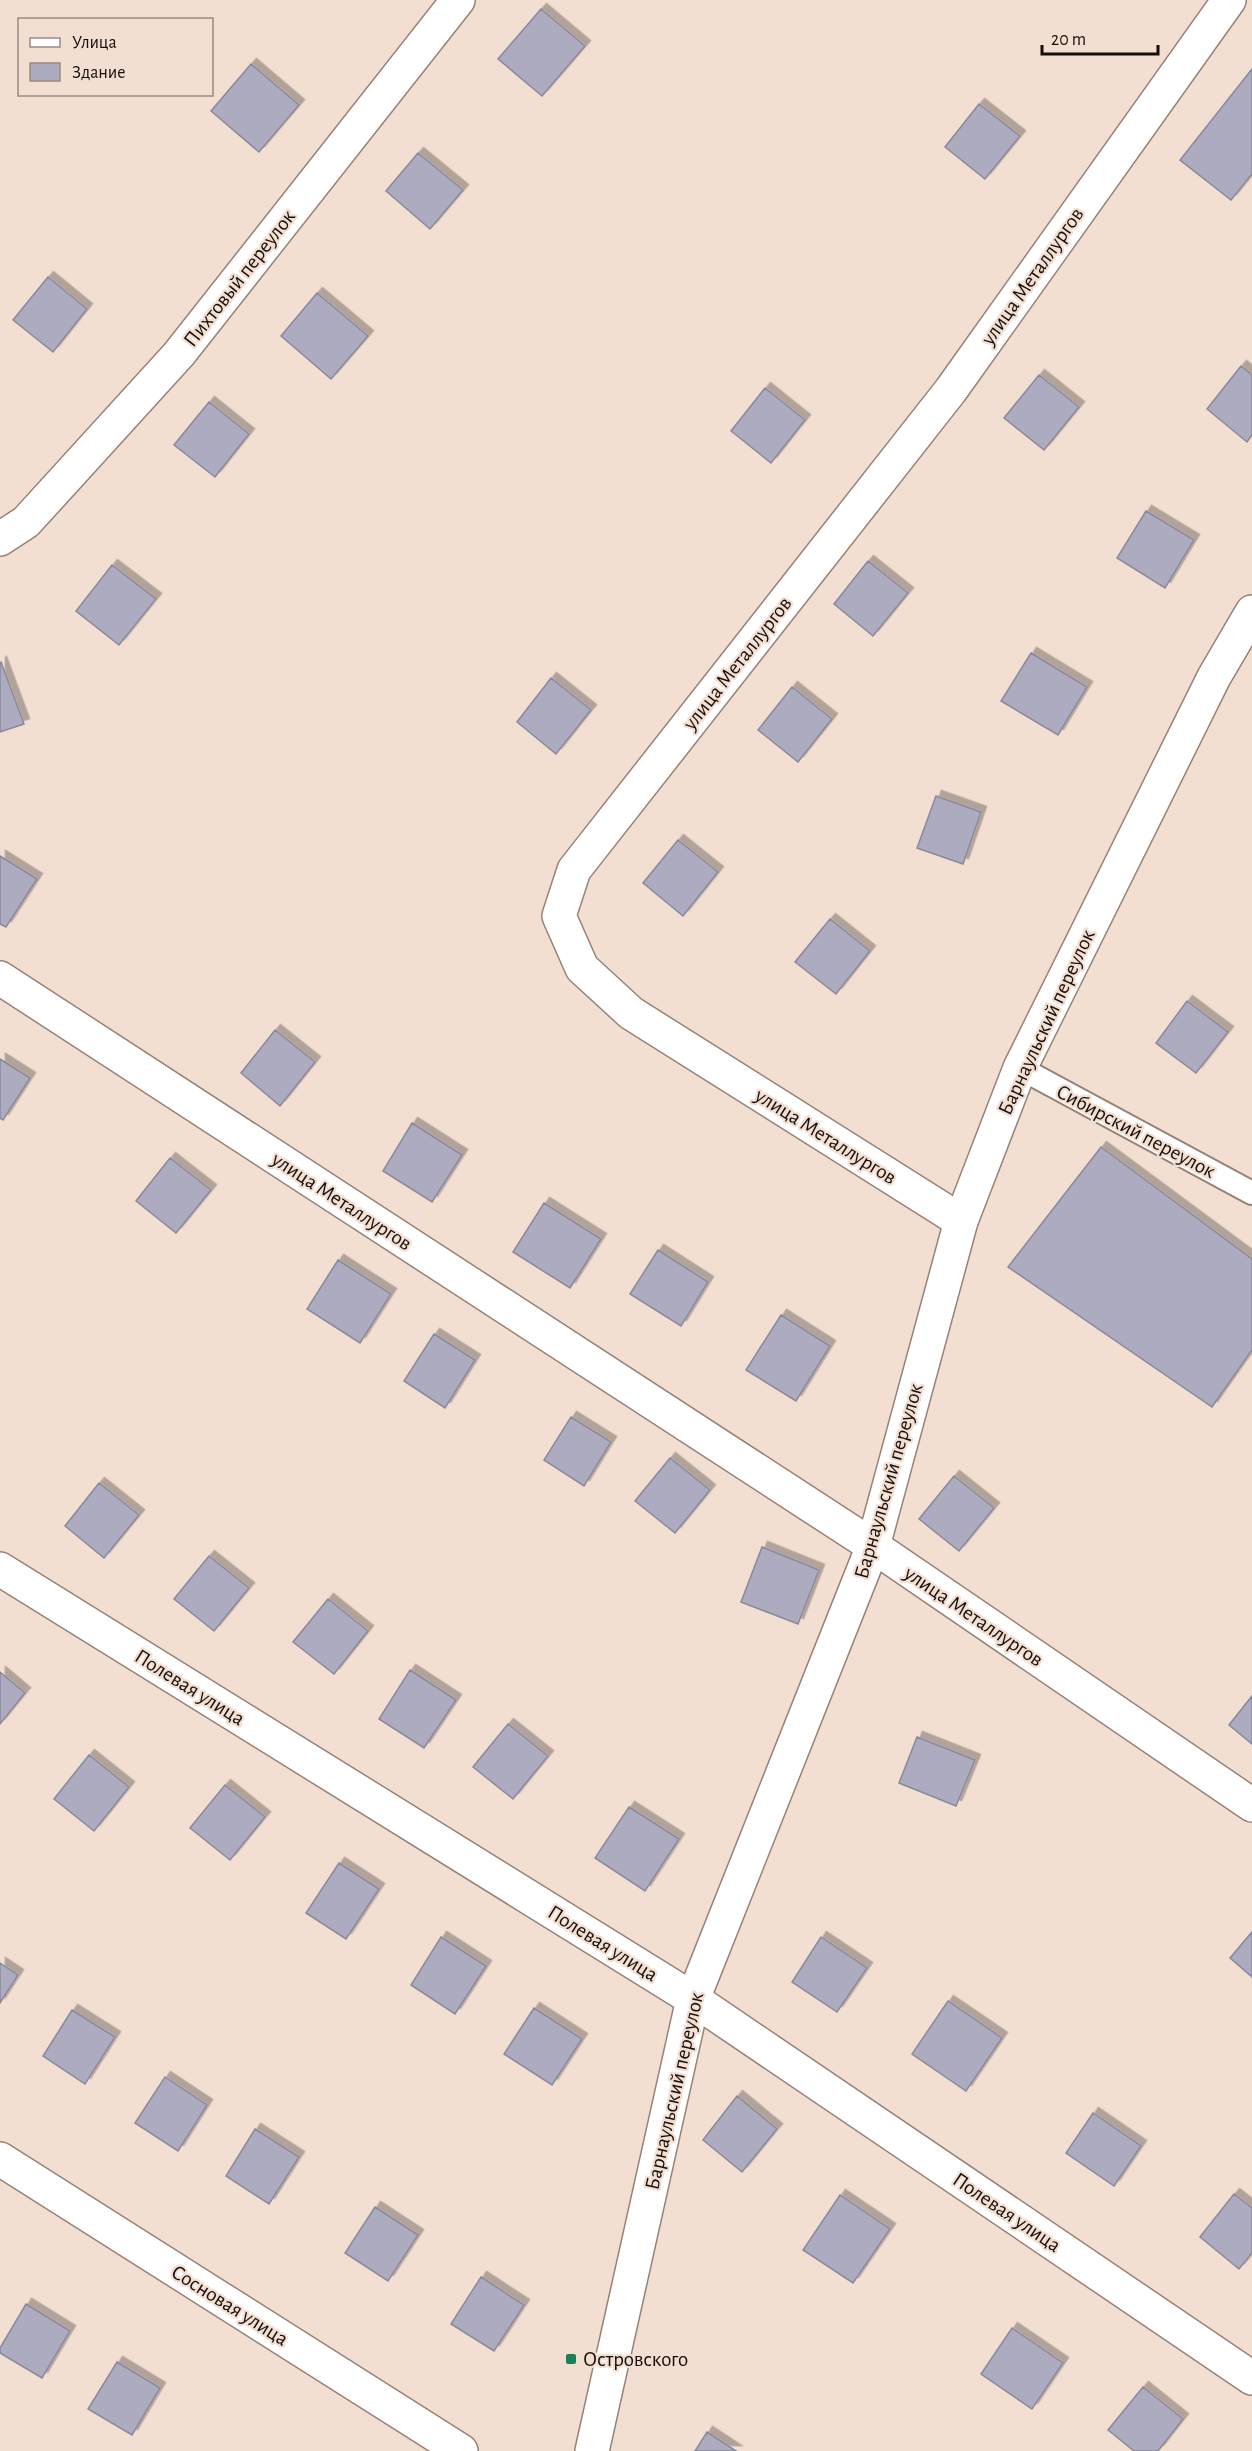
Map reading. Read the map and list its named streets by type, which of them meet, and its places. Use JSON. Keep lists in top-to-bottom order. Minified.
{"streets":{"street":["улица Металлургов","Пихтовый переулок","Барнаульский переулок","Полевая улица","Сосновая улица"],"lane":["Сибирский переулок"]},"crossings":[["улица Металлургов","Барнаульский переулок"],["Барнаульский переулок","Сибирский переулок"],["Барнаульский переулок","Полевая улица"]],"places":{"transit":["Островского"]},"legend":["Улица","Здание"],"scale_bar":"20 m"}
